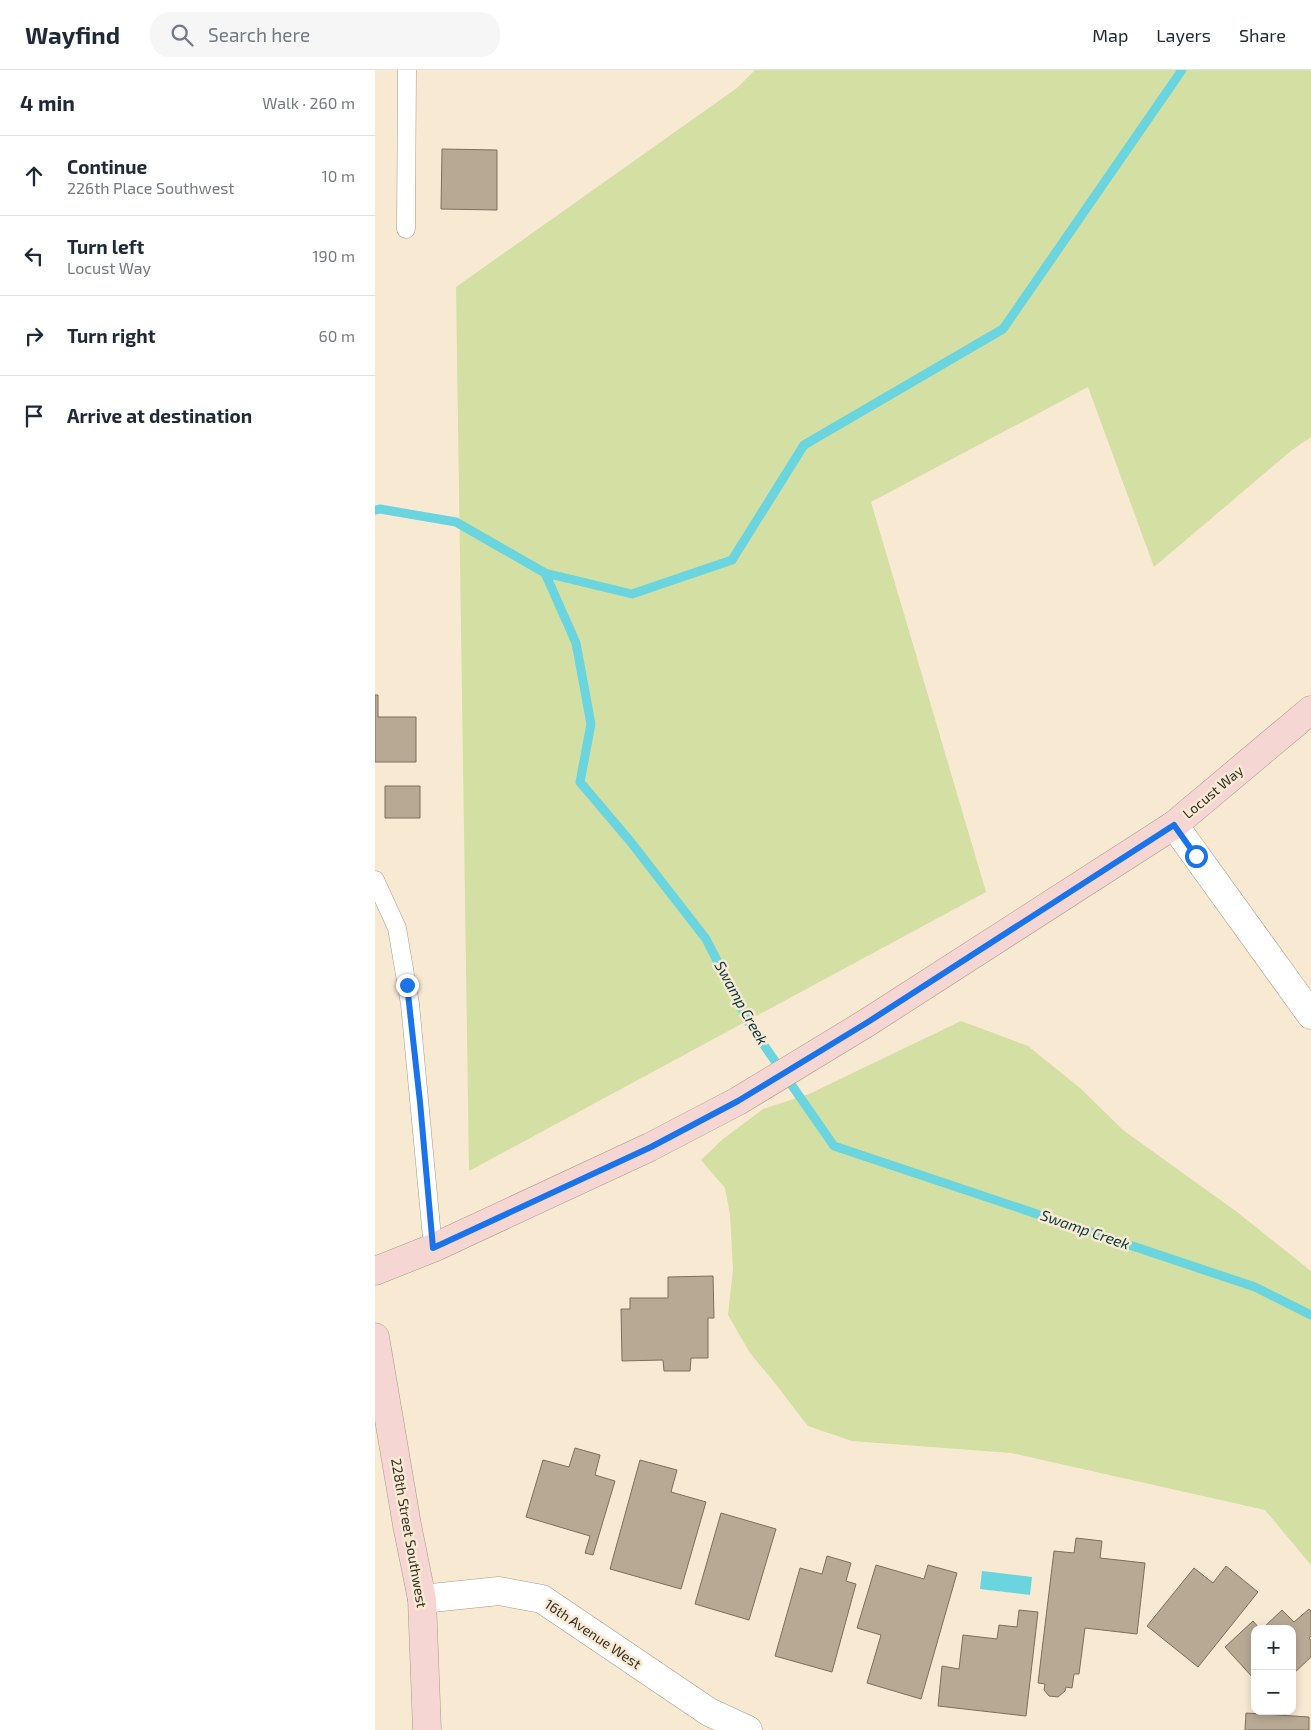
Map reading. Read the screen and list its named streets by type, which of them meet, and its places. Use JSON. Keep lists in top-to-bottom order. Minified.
{"streets":{"main road":["Locust Way","228th Street Southwest"],"street":["16th Avenue West"]},"crossings":[["228th Street Southwest","16th Avenue West"]],"water":["Swamp Creek"],"page":{"header":"Wayfind","search":"Search here","nav":["Map","Layers","Share"],"heading":["4 min","Walk · 260 m"],"list":[["Continue","226th Place Southwest","10 m"],["Turn left","Locust Way","190 m"],["Turn right","60 m"],"Arrive at destination"],"map_buttons":["+","−"]}}
